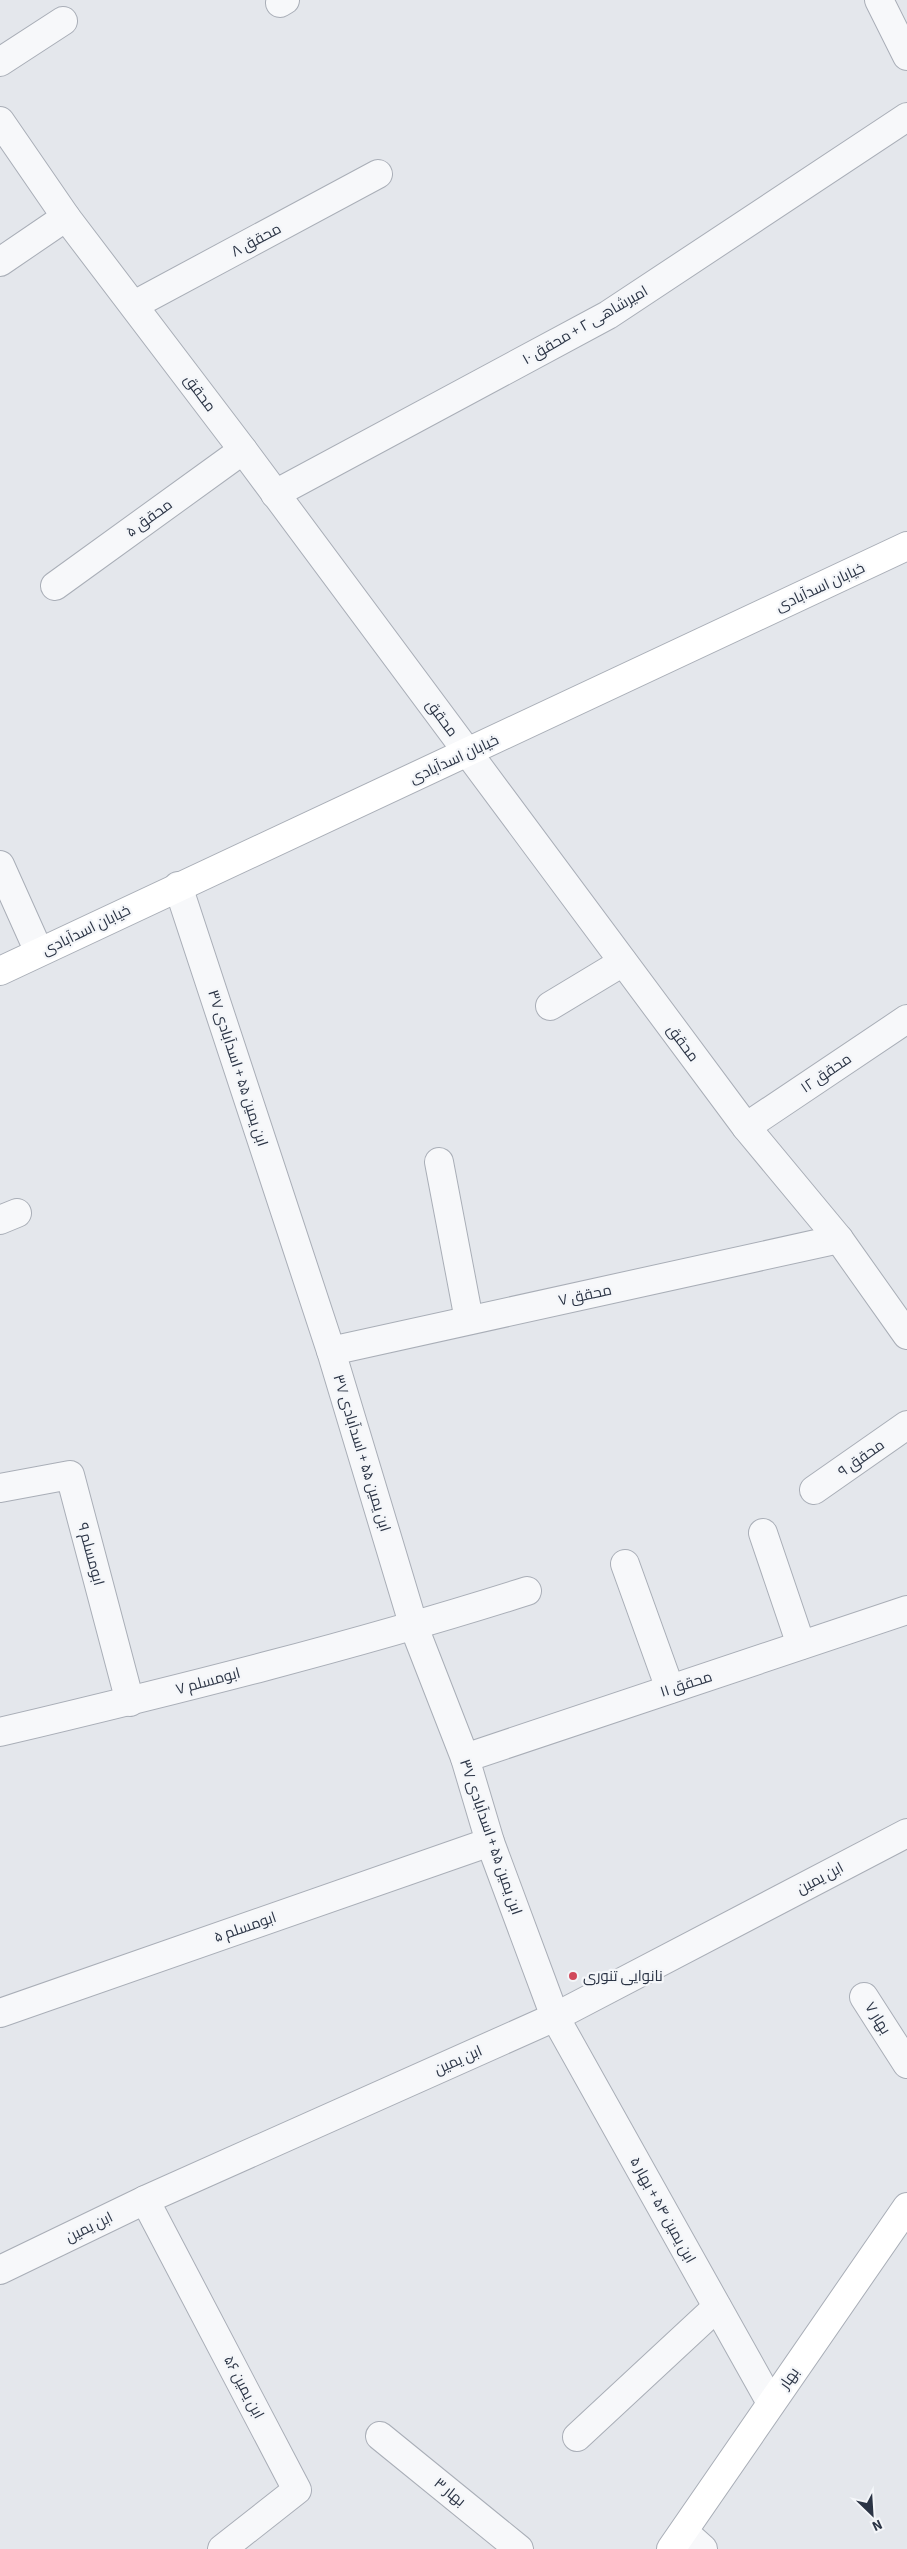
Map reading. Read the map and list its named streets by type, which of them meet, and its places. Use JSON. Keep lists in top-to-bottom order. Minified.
{"streets":{"main road":["خیابان اسدآبادی","بهار"],"street":["محقق ۸","امیرشاهی ۲ + محقق ۱۰","محقق","محقق ۵","ابن یمین ۵۵ + اسدآبادی ۳۷","محقق ۱۲","محقق ۷","محقق ۹","ابومسلم ۹","ابومسلم ۷","محقق ۱۱","ابن یمین","ابومسلم ۵","بهار ۷","ابن یمین ۵۴ + بهار ۵","ابن یمین ۵۶","بهار ۳"]},"crossings":[["محقق ۸","محقق"],["امیرشاهی ۲ + محقق ۱۰","محقق"],["محقق","محقق ۵"],["محقق","خیابان اسدآبادی"],["محقق","محقق ۱۲"],["محقق","محقق ۷"],["خیابان اسدآبادی","ابن یمین ۵۵ + اسدآبادی ۳۷"],["ابن یمین ۵۵ + اسدآبادی ۳۷","محقق ۷"],["ابن یمین ۵۵ + اسدآبادی ۳۷","ابومسلم ۷"],["ابن یمین ۵۵ + اسدآبادی ۳۷","محقق ۱۱"],["ابن یمین ۵۵ + اسدآبادی ۳۷","ابن یمین"],["ابن یمین ۵۵ + اسدآبادی ۳۷","ابومسلم ۵"],["ابن یمین ۵۵ + اسدآبادی ۳۷","ابن یمین ۵۴ + بهار ۵"],["ابومسلم ۹","ابومسلم ۷"],["ابن یمین","ابن یمین ۵۴ + بهار ۵"],["ابن یمین","ابن یمین ۵۶"],["ابن یمین ۵۴ + بهار ۵","بهار"]],"places":["نانوایی تنوری"],"north":"bottom right"}
